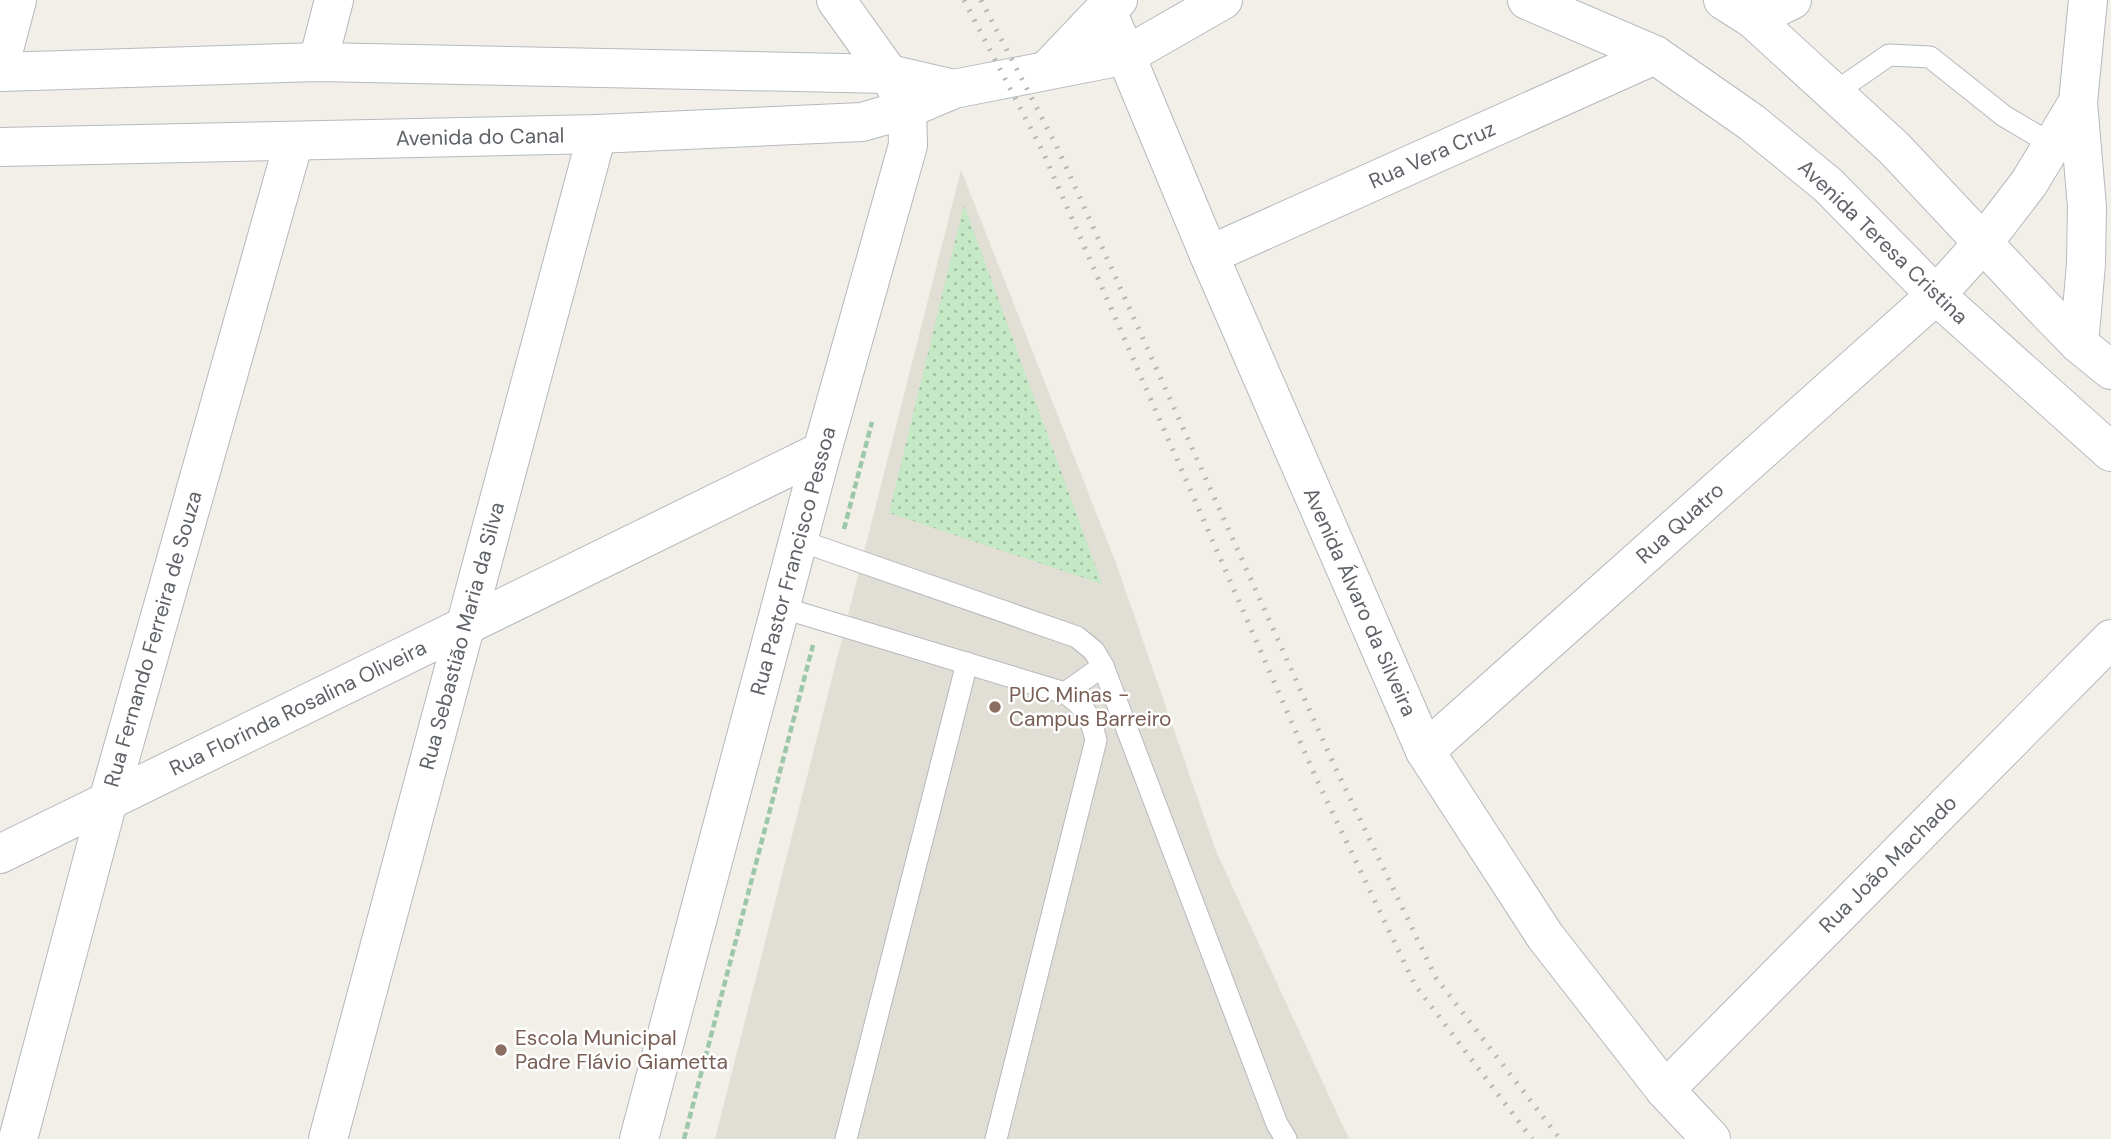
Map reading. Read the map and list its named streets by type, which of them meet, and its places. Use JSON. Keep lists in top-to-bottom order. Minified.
{"streets":{"street":["Avenida do Canal","Rua Vera Cruz","Avenida Teresa Cristina","Rua Quatro","Rua Pastor Francisco Pessoa","Avenida Álvaro da Silveira","Rua Sebastião Maria da Silva","Rua Fernando Ferreira de Souza","Rua Florinda Rosalina Oliveira","Rua João Machado"]},"crossings":[["Avenida do Canal","Rua Pastor Francisco Pessoa"],["Avenida do Canal","Rua Sebastião Maria da Silva"],["Avenida do Canal","Rua Fernando Ferreira de Souza"],["Rua Vera Cruz","Avenida Teresa Cristina"],["Rua Vera Cruz","Avenida Álvaro da Silveira"],["Avenida Teresa Cristina","Rua Quatro"],["Rua Quatro","Avenida Álvaro da Silveira"],["Rua Pastor Francisco Pessoa","Rua Florinda Rosalina Oliveira"],["Avenida Álvaro da Silveira","Rua João Machado"],["Rua Sebastião Maria da Silva","Rua Florinda Rosalina Oliveira"],["Rua Fernando Ferreira de Souza","Rua Florinda Rosalina Oliveira"]],"places":["PUC Minas - Campus Barreiro","Escola Municipal Padre Flávio Giametta"]}
